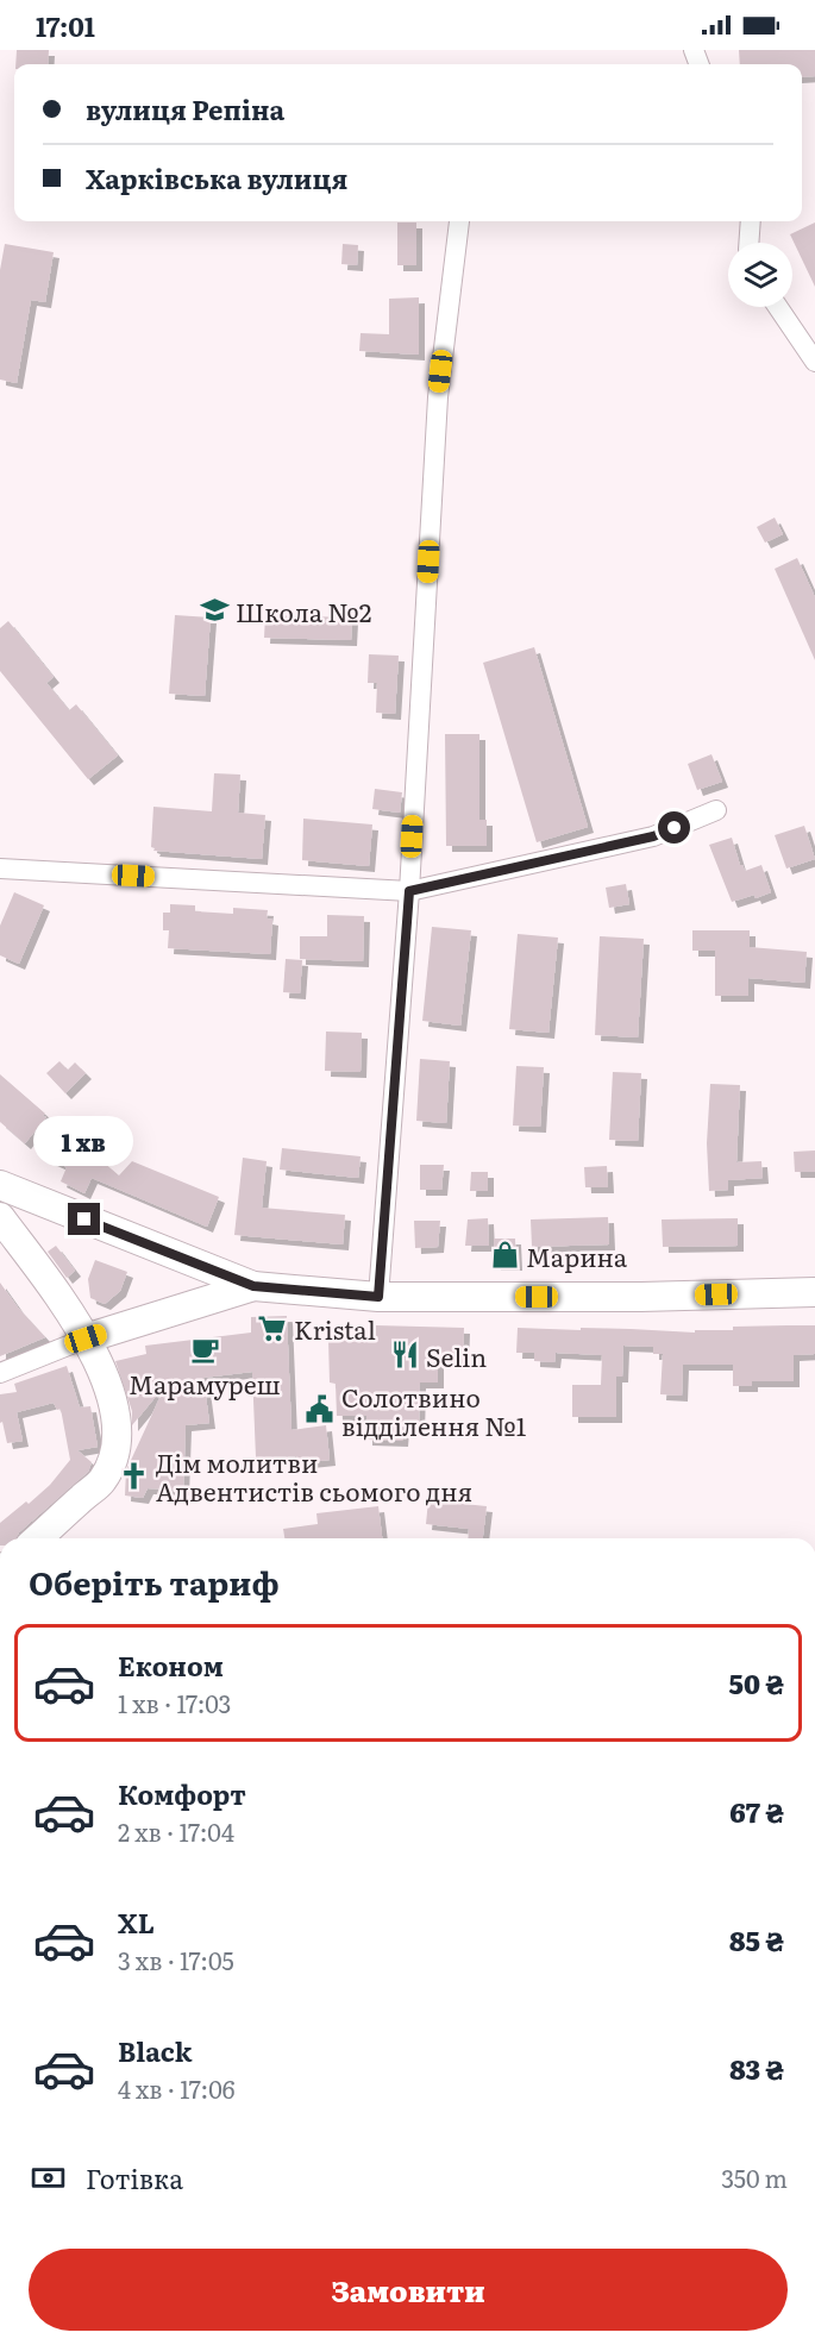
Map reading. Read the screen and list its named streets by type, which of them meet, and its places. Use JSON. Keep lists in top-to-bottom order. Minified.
{"places":{"school or university":["Школа №2"],"shop":["Марина"],"supermarket":["Kristal"],"cafe":["Марамуреш"],"restaurant":["Selin"],"public building":["Солотвино відділення №1"],"church":["Дім молитви Адвентистів сьомого дня"]},"page":{"status":"17:01","banner":["вулиця Репіна","Харківська вулиця"],"bubble":"1 хв","heading":"Оберіть тариф","list":[{"name":"Економ","note":"1 хв · 17:03","value":"50 ₴"},{"name":"Комфорт","note":"2 хв · 17:04","value":"67 ₴"},{"name":"XL","note":"3 хв · 17:05","value":"85 ₴"},{"name":"Black","note":"4 хв · 17:06","value":"83 ₴"}],"pay":["Готівка","350 m"],"buttons":"Замовити"}}
